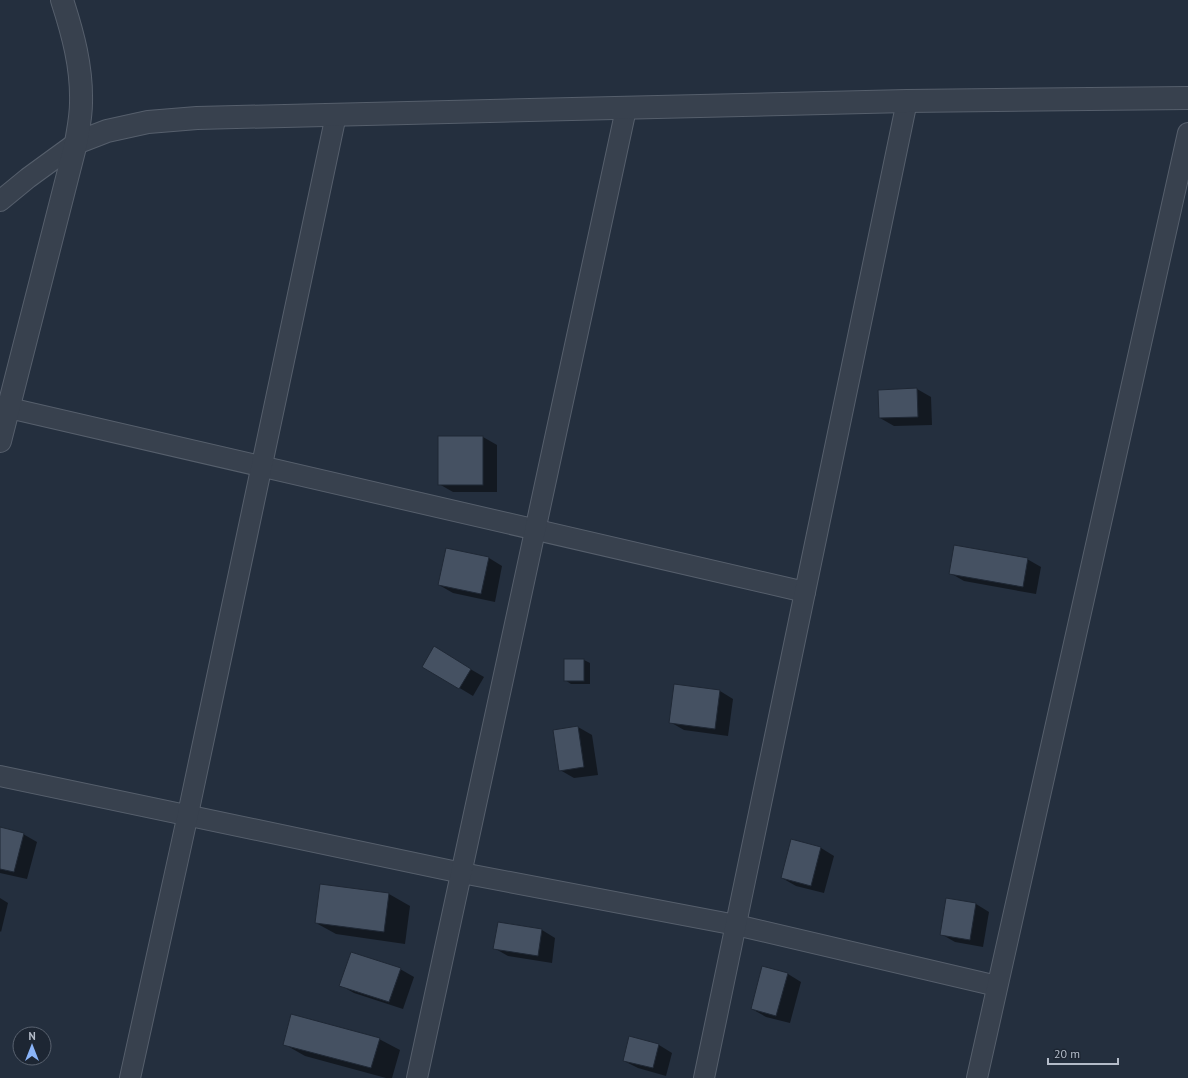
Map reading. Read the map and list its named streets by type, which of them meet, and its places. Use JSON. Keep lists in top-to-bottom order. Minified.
{"scale_bar":"20 m","north":"top"}
